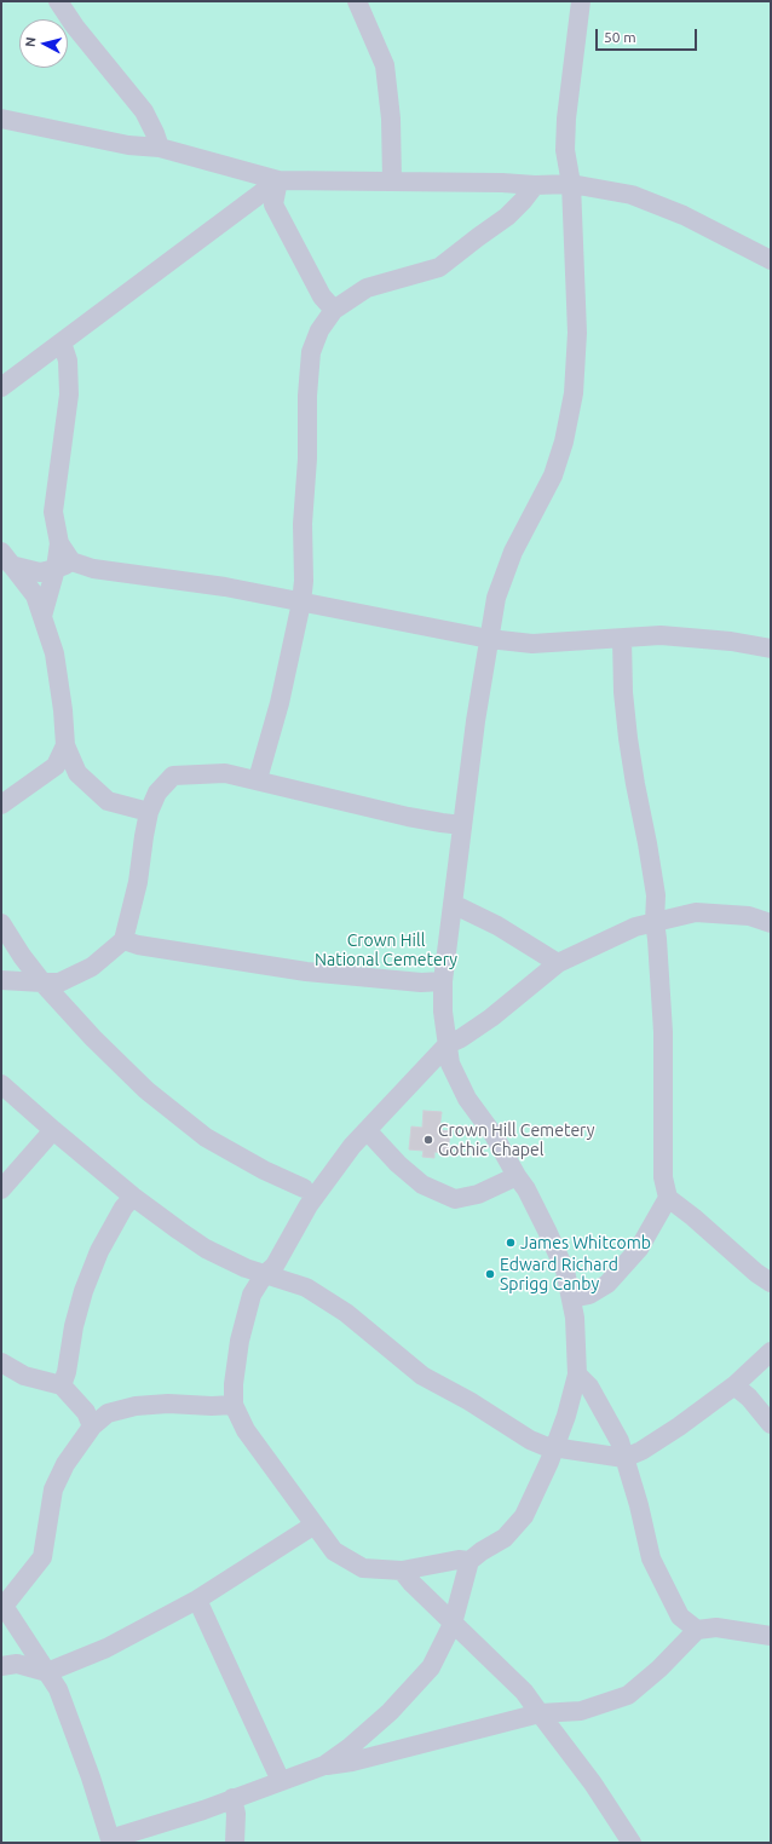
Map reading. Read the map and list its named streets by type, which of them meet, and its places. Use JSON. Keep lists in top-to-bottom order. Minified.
{"parks":["Crown Hill National Cemetery"],"places":["Crown Hill Cemetery Gothic Chapel","James Whitcomb","Edward Richard Sprigg Canby"],"scale_bar":"50 m","north":"left"}
